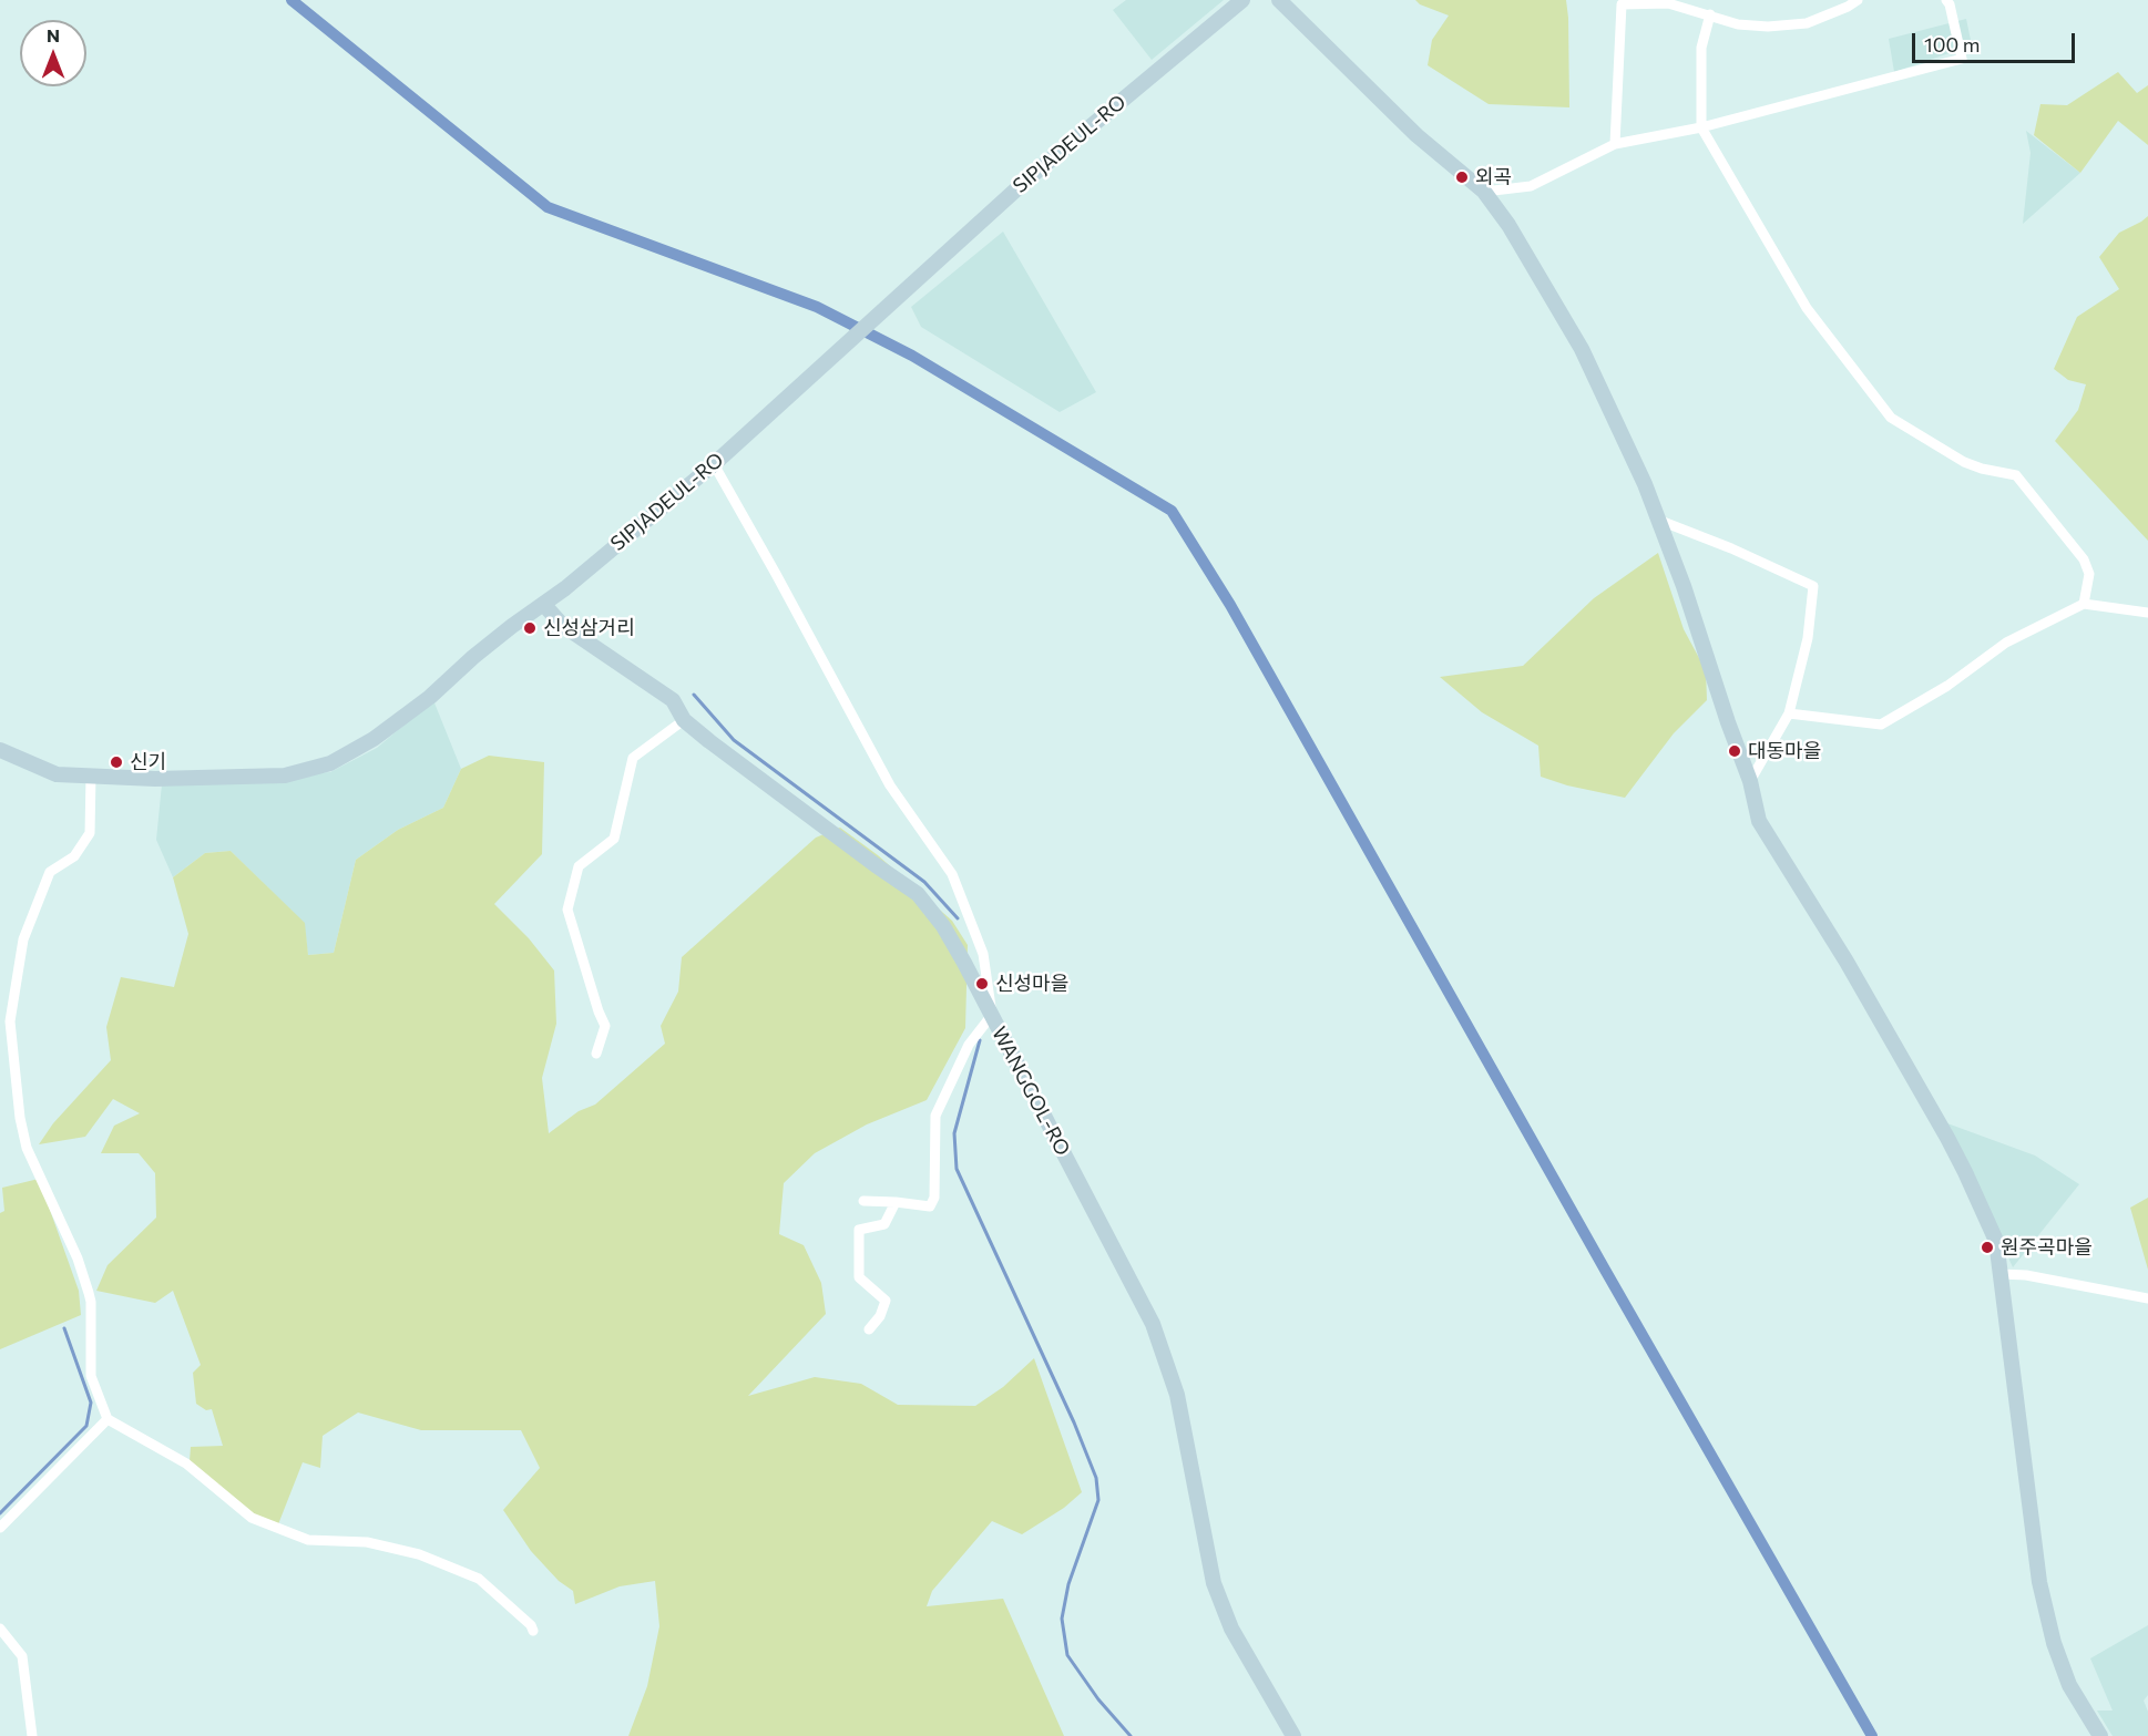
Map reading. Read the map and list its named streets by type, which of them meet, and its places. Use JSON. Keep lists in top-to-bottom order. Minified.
{"streets":{"street":["SIPJADEUL-RO","WANGGOL-RO"]},"crossings":[["SIPJADEUL-RO","WANGGOL-RO"]],"places":["외곡","신성삼거리","대동마을","신기","신성마을","원주곡마을"],"scale_bar":"100 m","north":"top"}
